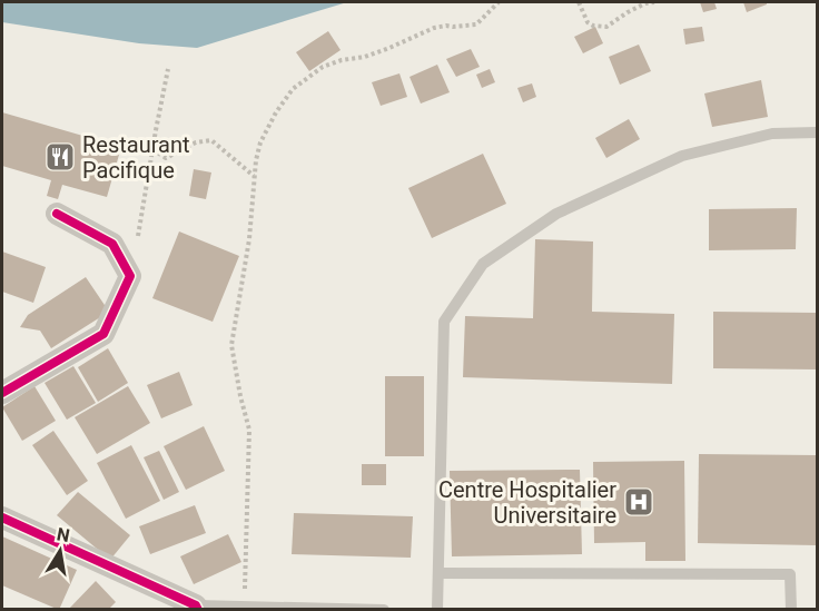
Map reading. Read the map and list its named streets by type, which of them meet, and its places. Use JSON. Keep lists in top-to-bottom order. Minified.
{"places":{"restaurant":["Restaurant Pacifique"],"hospital":["Centre Hospitalier Universitaire"]},"north":"top"}
